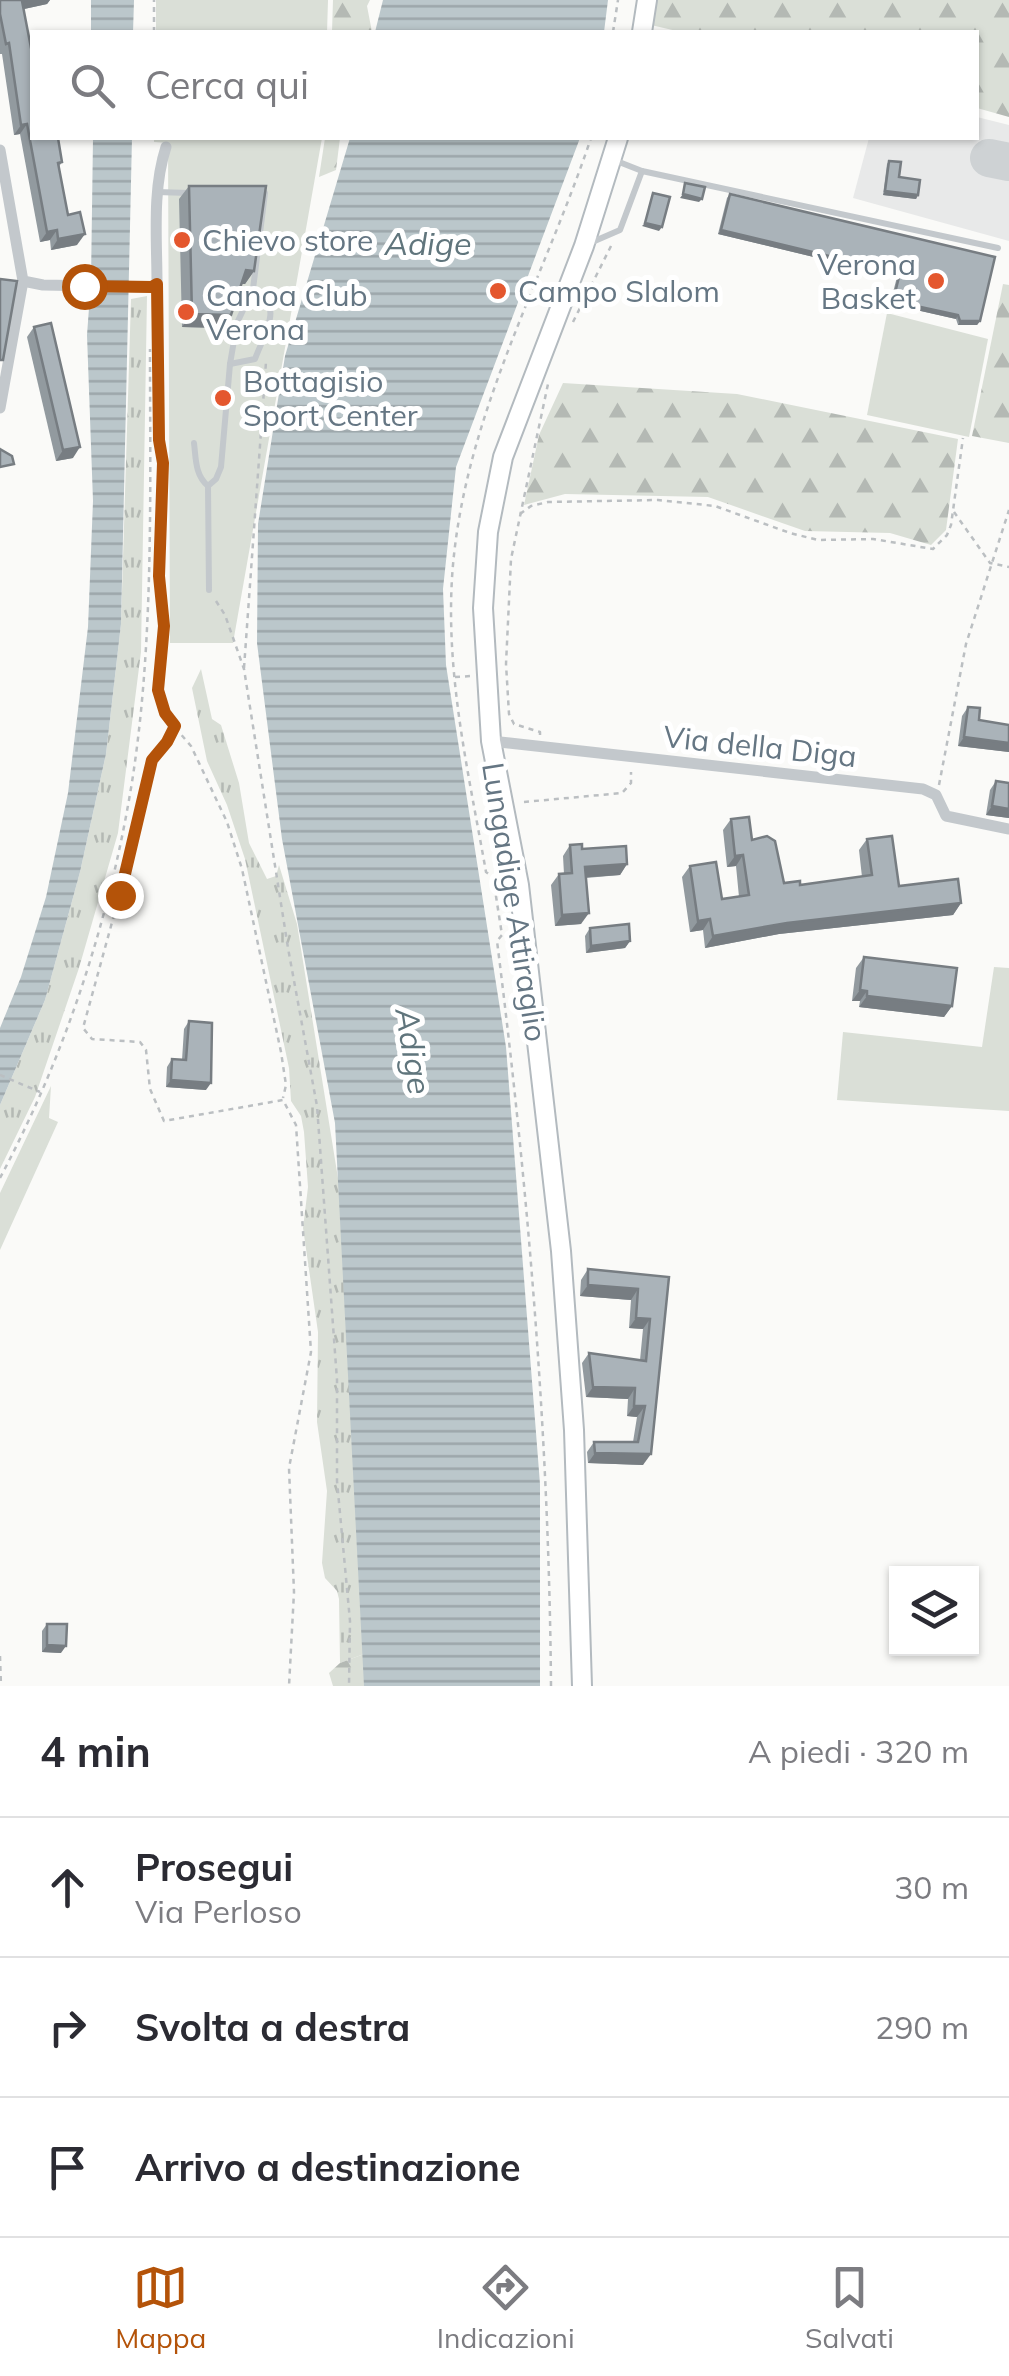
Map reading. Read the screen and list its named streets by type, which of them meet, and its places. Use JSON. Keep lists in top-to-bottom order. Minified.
{"streets":{"street":["Via della Diga","Lungadige Attiraglio"]},"crossings":[["Via della Diga","Lungadige Attiraglio"]],"water":["Adige"],"places":["Chievo store","Verona Basket","Campo Slalom","Canoa Club Verona","Bottagisio Sport Center"],"page":{"search":"Cerca qui","heading":["4 min","A piedi · 320 m"],"list":[["Prosegui","Via Perloso","30 m"],["Svolta a destra","290 m"],"Arrivo a destinazione"],"nav":["Mappa","Indicazioni","Salvati"]}}
